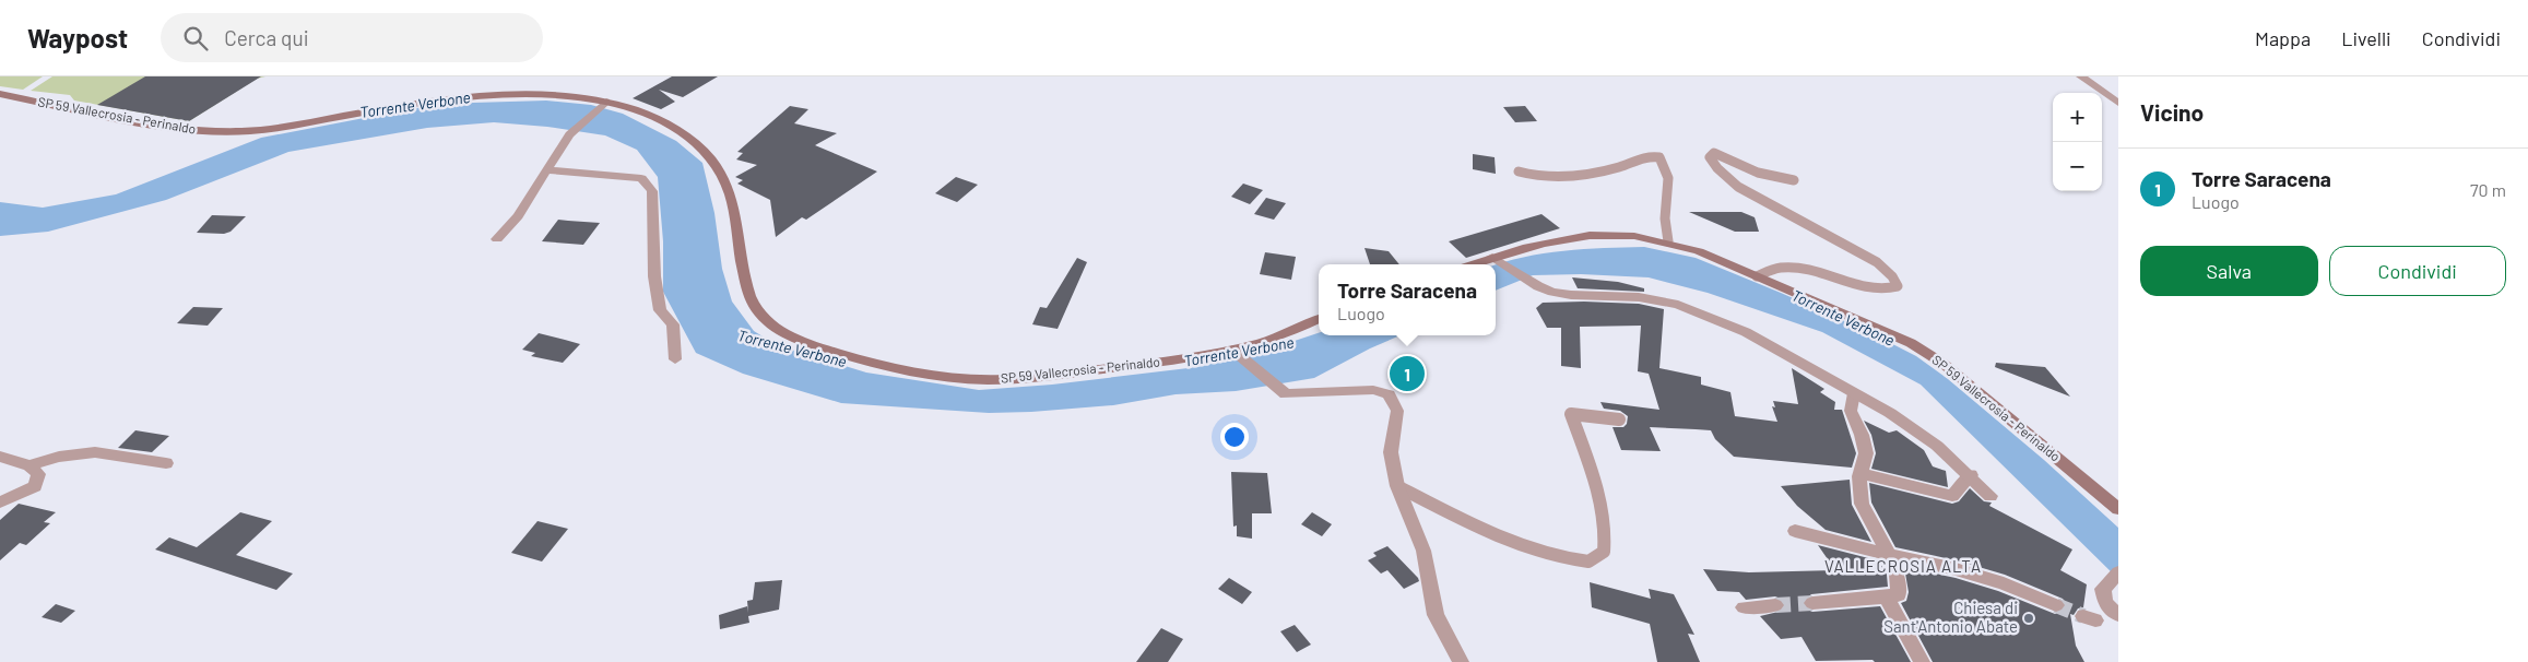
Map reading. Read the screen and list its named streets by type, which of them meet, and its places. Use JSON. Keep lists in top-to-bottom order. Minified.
{"streets":{"main road":["SP 59 Vallecrosia - Perinaldo"]},"districts":["VALLECROSIA ALTA"],"water":["Torrente Verbone"],"places":["Chiesa di Sant'Antonio Abate"],"page":{"header":"Waypost","search":"Cerca qui","nav":["Mappa","Livelli","Condividi"],"heading":"Vicino","map_buttons":["+","−"],"list":[{"mark":"1","name":"Torre Saracena","note":"Luogo","value":"70 m"}],"buttons":["Salva","Condividi"],"popup":["Torre Saracena","Luogo"],"pins":"1"}}
